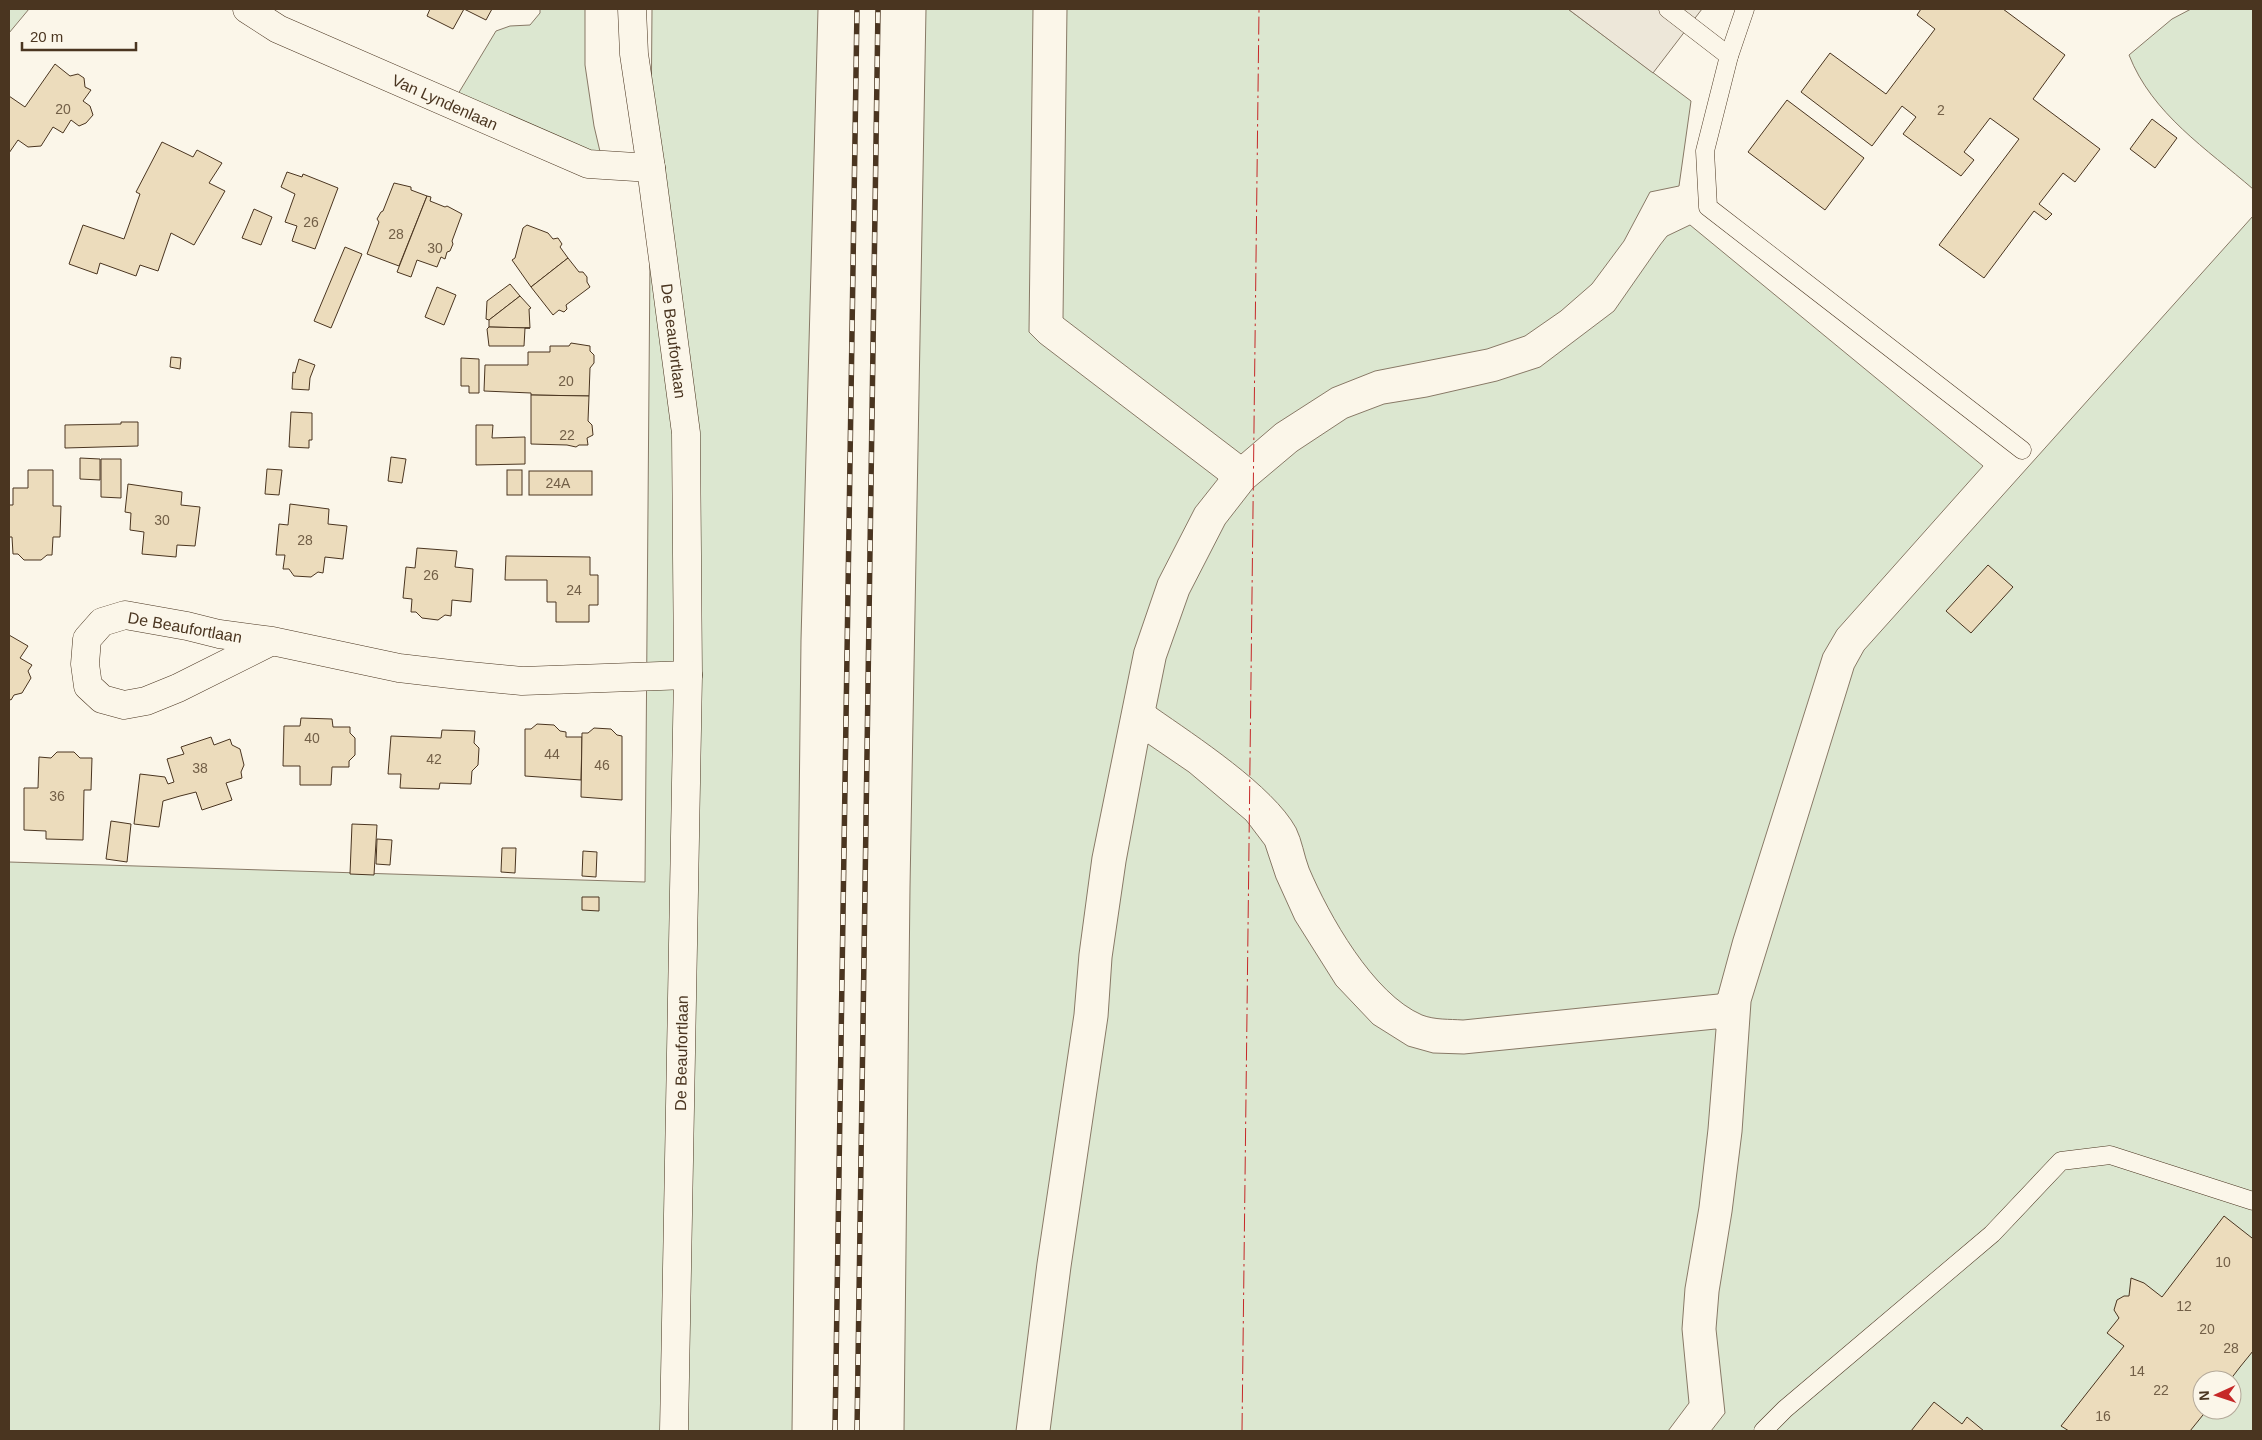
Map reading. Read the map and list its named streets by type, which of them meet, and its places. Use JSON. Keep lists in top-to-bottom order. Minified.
{"streets":{"street":["Van Lyndenlaan","De Beaufortlaan"]},"crossings":[["Van Lyndenlaan","De Beaufortlaan"]],"house_numbers":["20","2","26","28","30","20","22","24A","30","28","26","24","40","44","42","46","38","36","10","12","20","28","14","22","16"],"scale_bar":"20 m","north":"left"}
